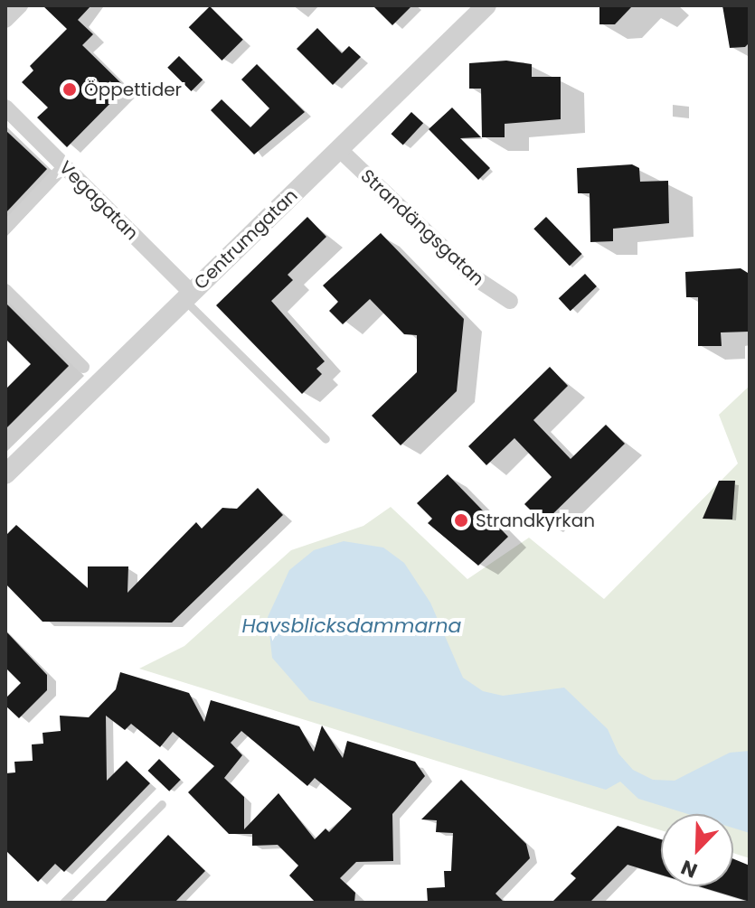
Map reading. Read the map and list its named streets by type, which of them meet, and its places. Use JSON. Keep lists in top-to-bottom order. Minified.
{"streets":{"street":["Vegagatan","Strandängsgatan","Centrumgatan"]},"crossings":[["Vegagatan","Centrumgatan"],["Strandängsgatan","Centrumgatan"]],"water":["Havsblicksdammarna"],"places":["Öppettider","Strandkyrkan"],"north":"bottom left"}
